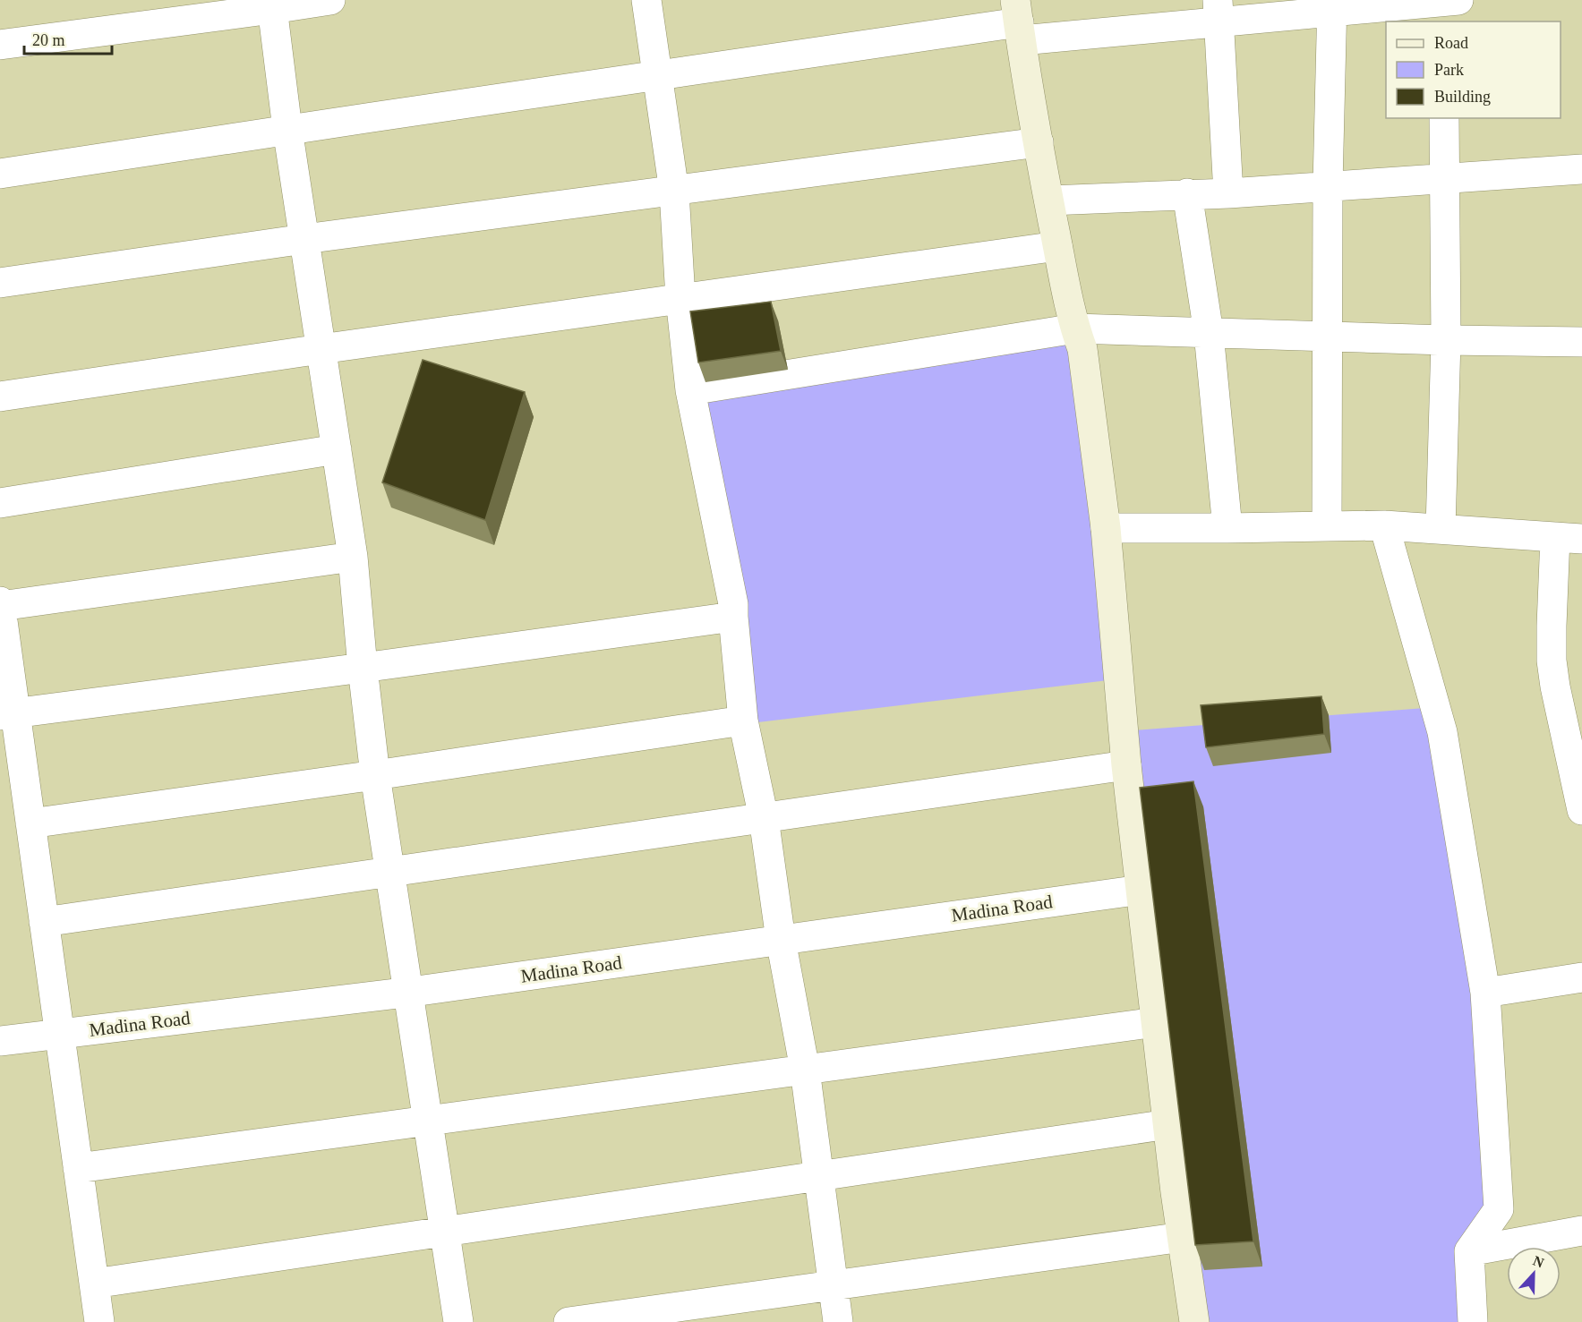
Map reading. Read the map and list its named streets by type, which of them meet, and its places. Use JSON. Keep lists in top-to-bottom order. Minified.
{"streets":{"street":["Madina Road"]},"legend":["Road","Park","Building"],"scale_bar":"20 m","north":"top"}
